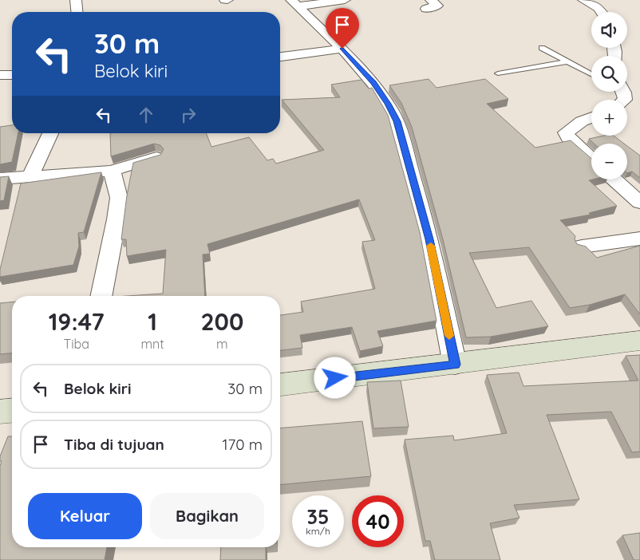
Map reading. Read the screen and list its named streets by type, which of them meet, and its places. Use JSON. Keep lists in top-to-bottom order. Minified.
{"page":{"map_buttons":["+","−"],"turn":["30 m","Belok kiri"],"eta":["19:47","Tiba","1","mnt","200","m"],"list":[{"name":"Belok kiri","value":"30 m"},{"name":"Tiba di tujuan","value":"170 m"}],"buttons":["Keluar","Bagikan"],"speed":"35 km/h","limit":"40"}}
